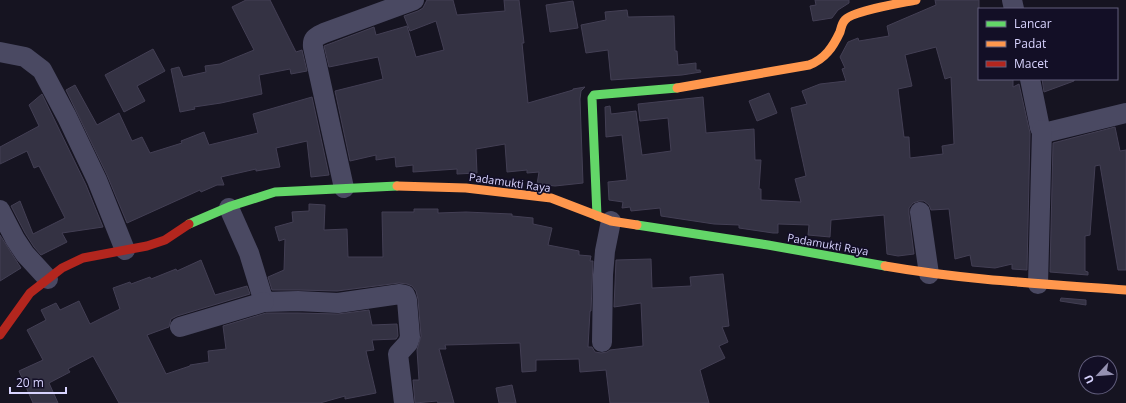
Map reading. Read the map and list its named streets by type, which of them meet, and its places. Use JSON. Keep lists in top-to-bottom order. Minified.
{"streets":{"street":["Padamukti Raya"]},"legend":["Lancar","Padat","Macet"],"scale_bar":"20 m","north":"bottom left"}
